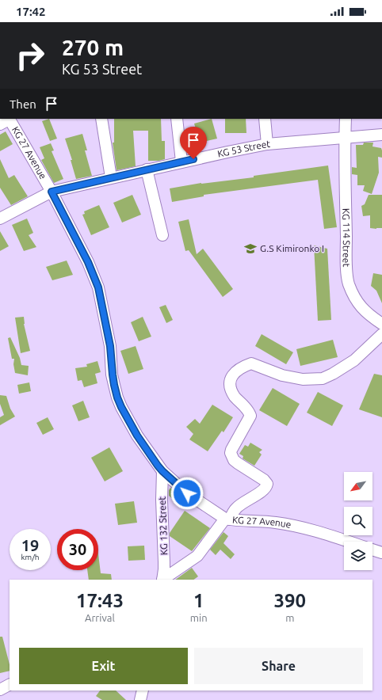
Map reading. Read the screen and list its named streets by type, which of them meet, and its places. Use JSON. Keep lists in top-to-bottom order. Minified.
{"streets":{"street":["KG 53 Street","KG 27 Avenue","KG 114 Street","KG 132 Street"]},"crossings":[["KG 53 Street","KG 27 Avenue"],["KG 53 Street","KG 114 Street"],["KG 27 Avenue","KG 132 Street"]],"places":{"school or university":["G.S Kimironko I"]},"north":"bottom left","page":{"status":"17:42","turn":["270 m","KG 53 Street"],"then":"Then","speed":"19 km/h","limit":"30","eta":["17:43","Arrival","1","min","390","m"],"buttons":["Exit","Share"]}}
